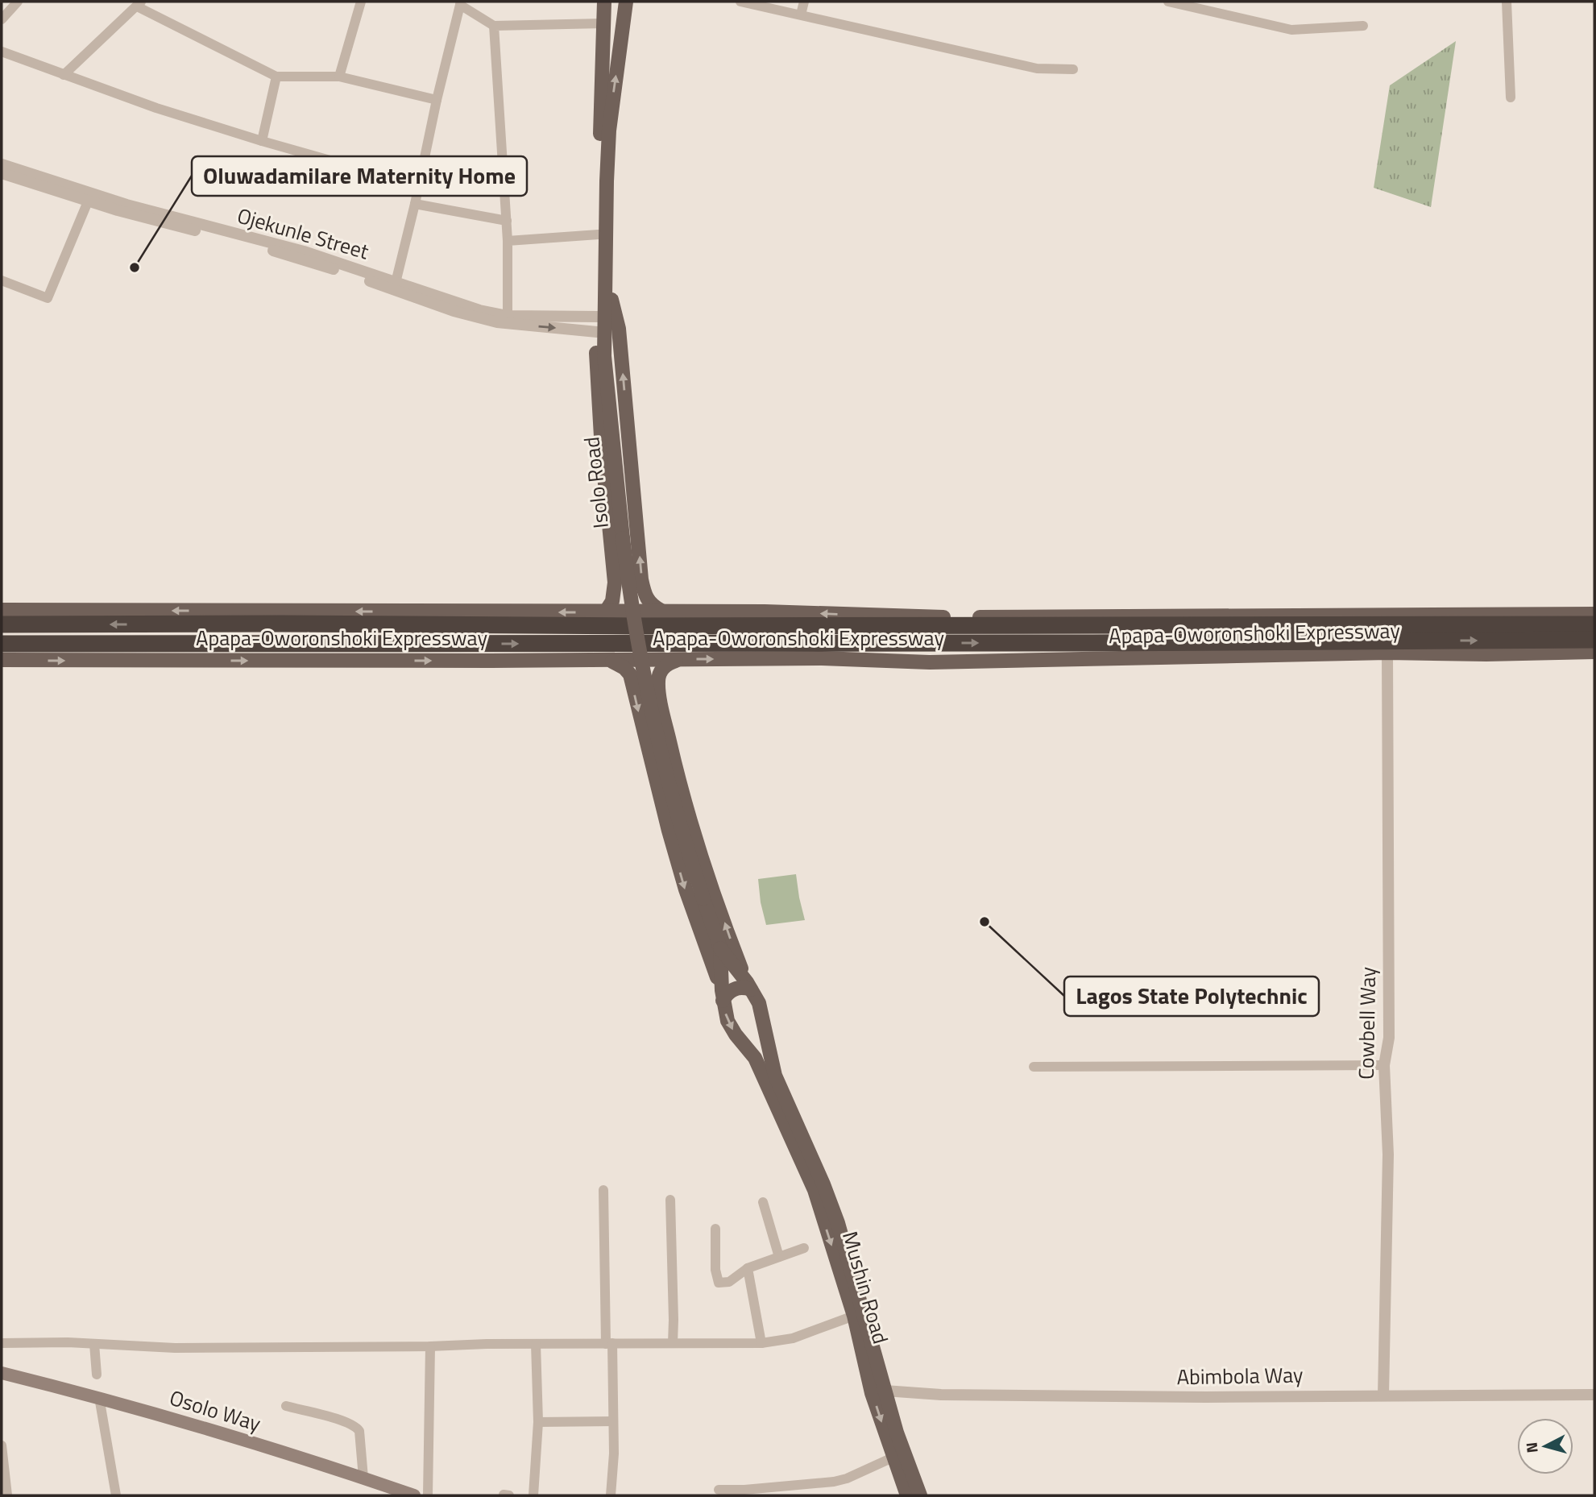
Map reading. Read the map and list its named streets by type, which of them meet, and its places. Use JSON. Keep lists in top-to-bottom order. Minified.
{"streets":{"highway":["Apapa-Oworonshoki Expressway"],"main road":["Isolo Road","Mushin Road","Osolo Way"],"street":["Ojekunle Street","Cowbell Way","Abimbola Way"]},"crossings":[["Apapa-Oworonshoki Expressway","Cowbell Way"],["Cowbell Way","Abimbola Way"],["Mushin Road","Abimbola Way"]],"places":["Oluwadamilare Maternity Home","Lagos State Polytechnic"],"north":"left"}
